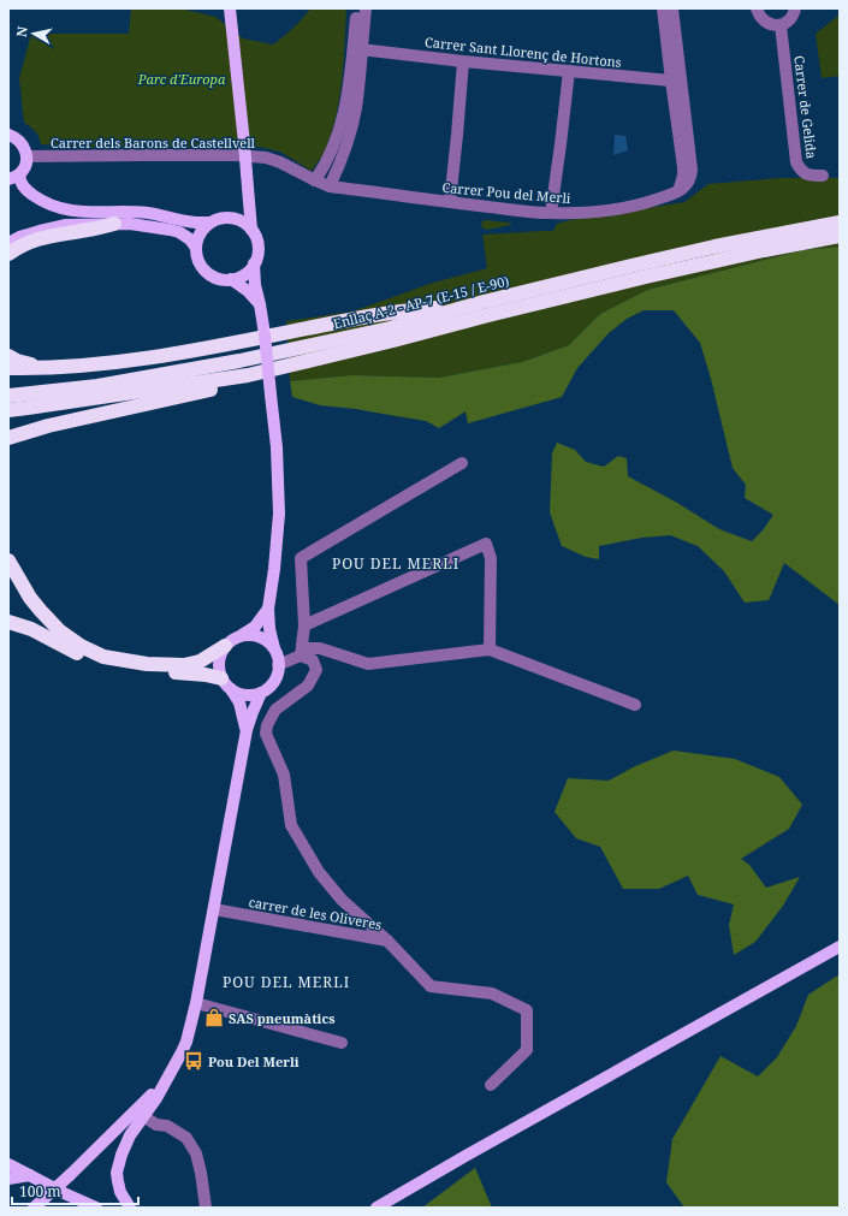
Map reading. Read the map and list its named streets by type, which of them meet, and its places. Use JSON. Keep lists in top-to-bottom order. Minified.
{"streets":{"highway":["Enllaç A-2 - AP-7 (E-15 / E-90)"],"street":["Carrer Sant Llorenç de Hortons","Carrer de Gelida","Carrer dels Barons de Castellvell","Carrer Pou del Merli","carrer de les Oliveres"]},"crossings":[["Carrer Sant Llorenç de Hortons","Carrer Pou del Merli"],["Carrer dels Barons de Castellvell","Carrer Pou del Merli"]],"districts":["POU DEL MERLI","POU DEL MERLI"],"parks":["Parc d'Europa"],"places":{"shop":["SAS pneumàtics"],"bus stop":["Pou Del Merli"]},"scale_bar":"100 m","north":"left"}
